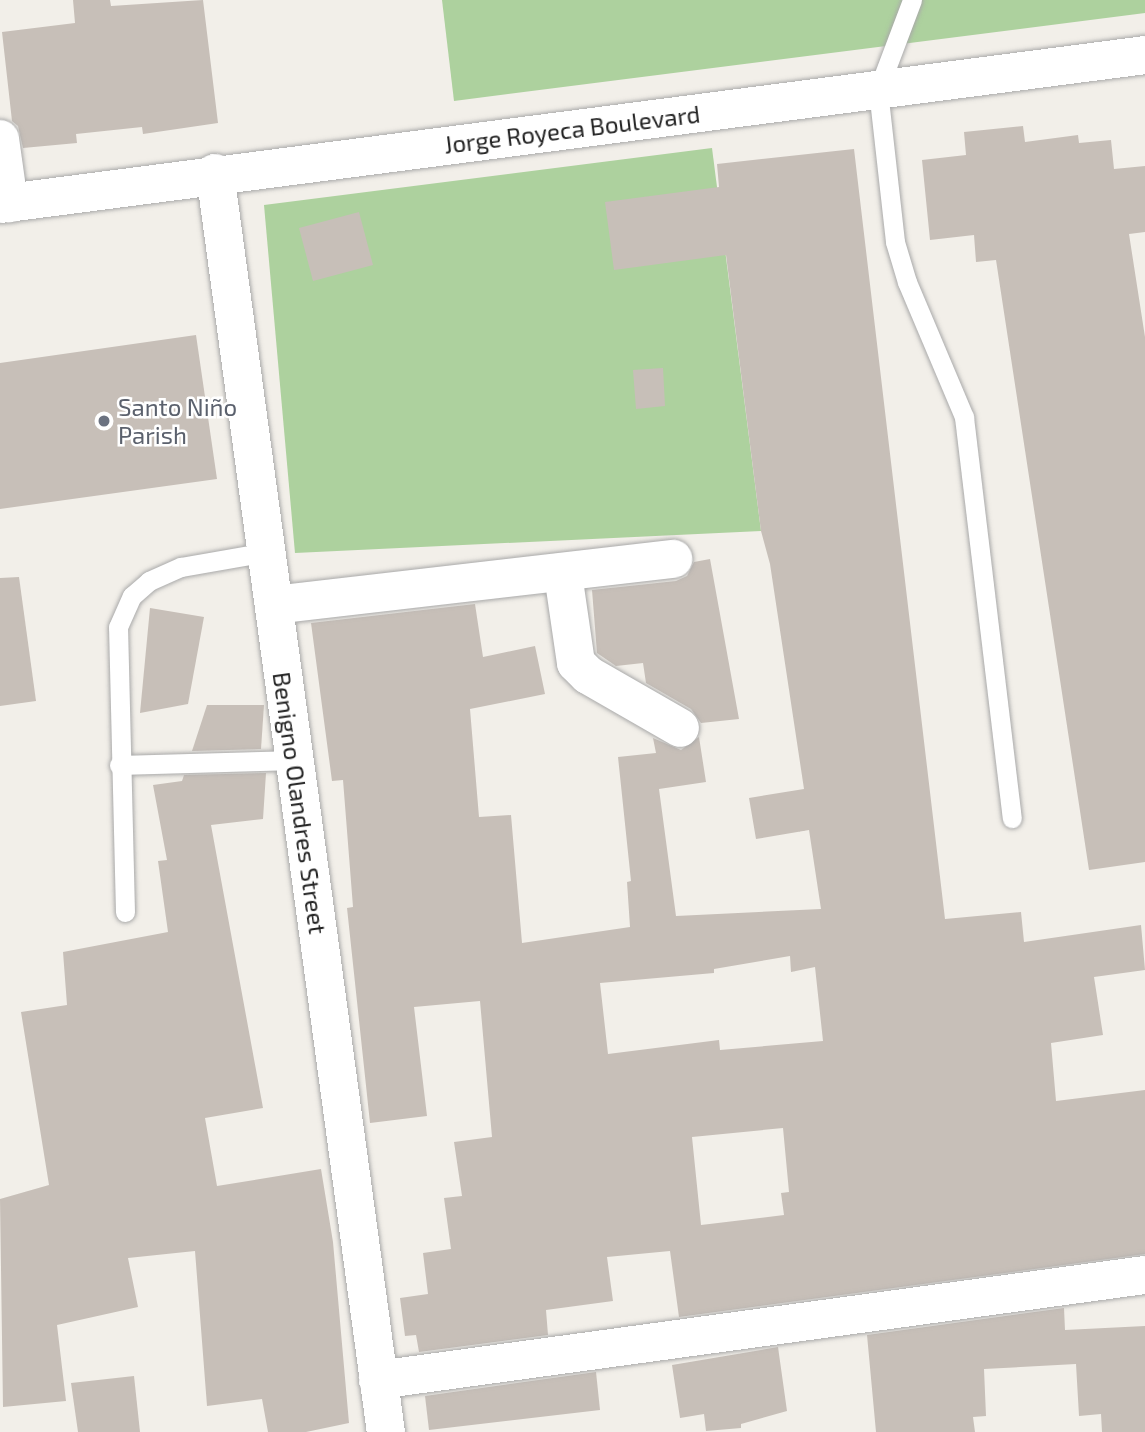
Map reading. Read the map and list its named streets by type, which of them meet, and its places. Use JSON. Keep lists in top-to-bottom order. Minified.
{"streets":{"street":["Jorge Royeca Boulevard","Benigno Olandres Street"]},"crossings":[["Jorge Royeca Boulevard","Benigno Olandres Street"]],"places":["Santo Niño Parish"]}
